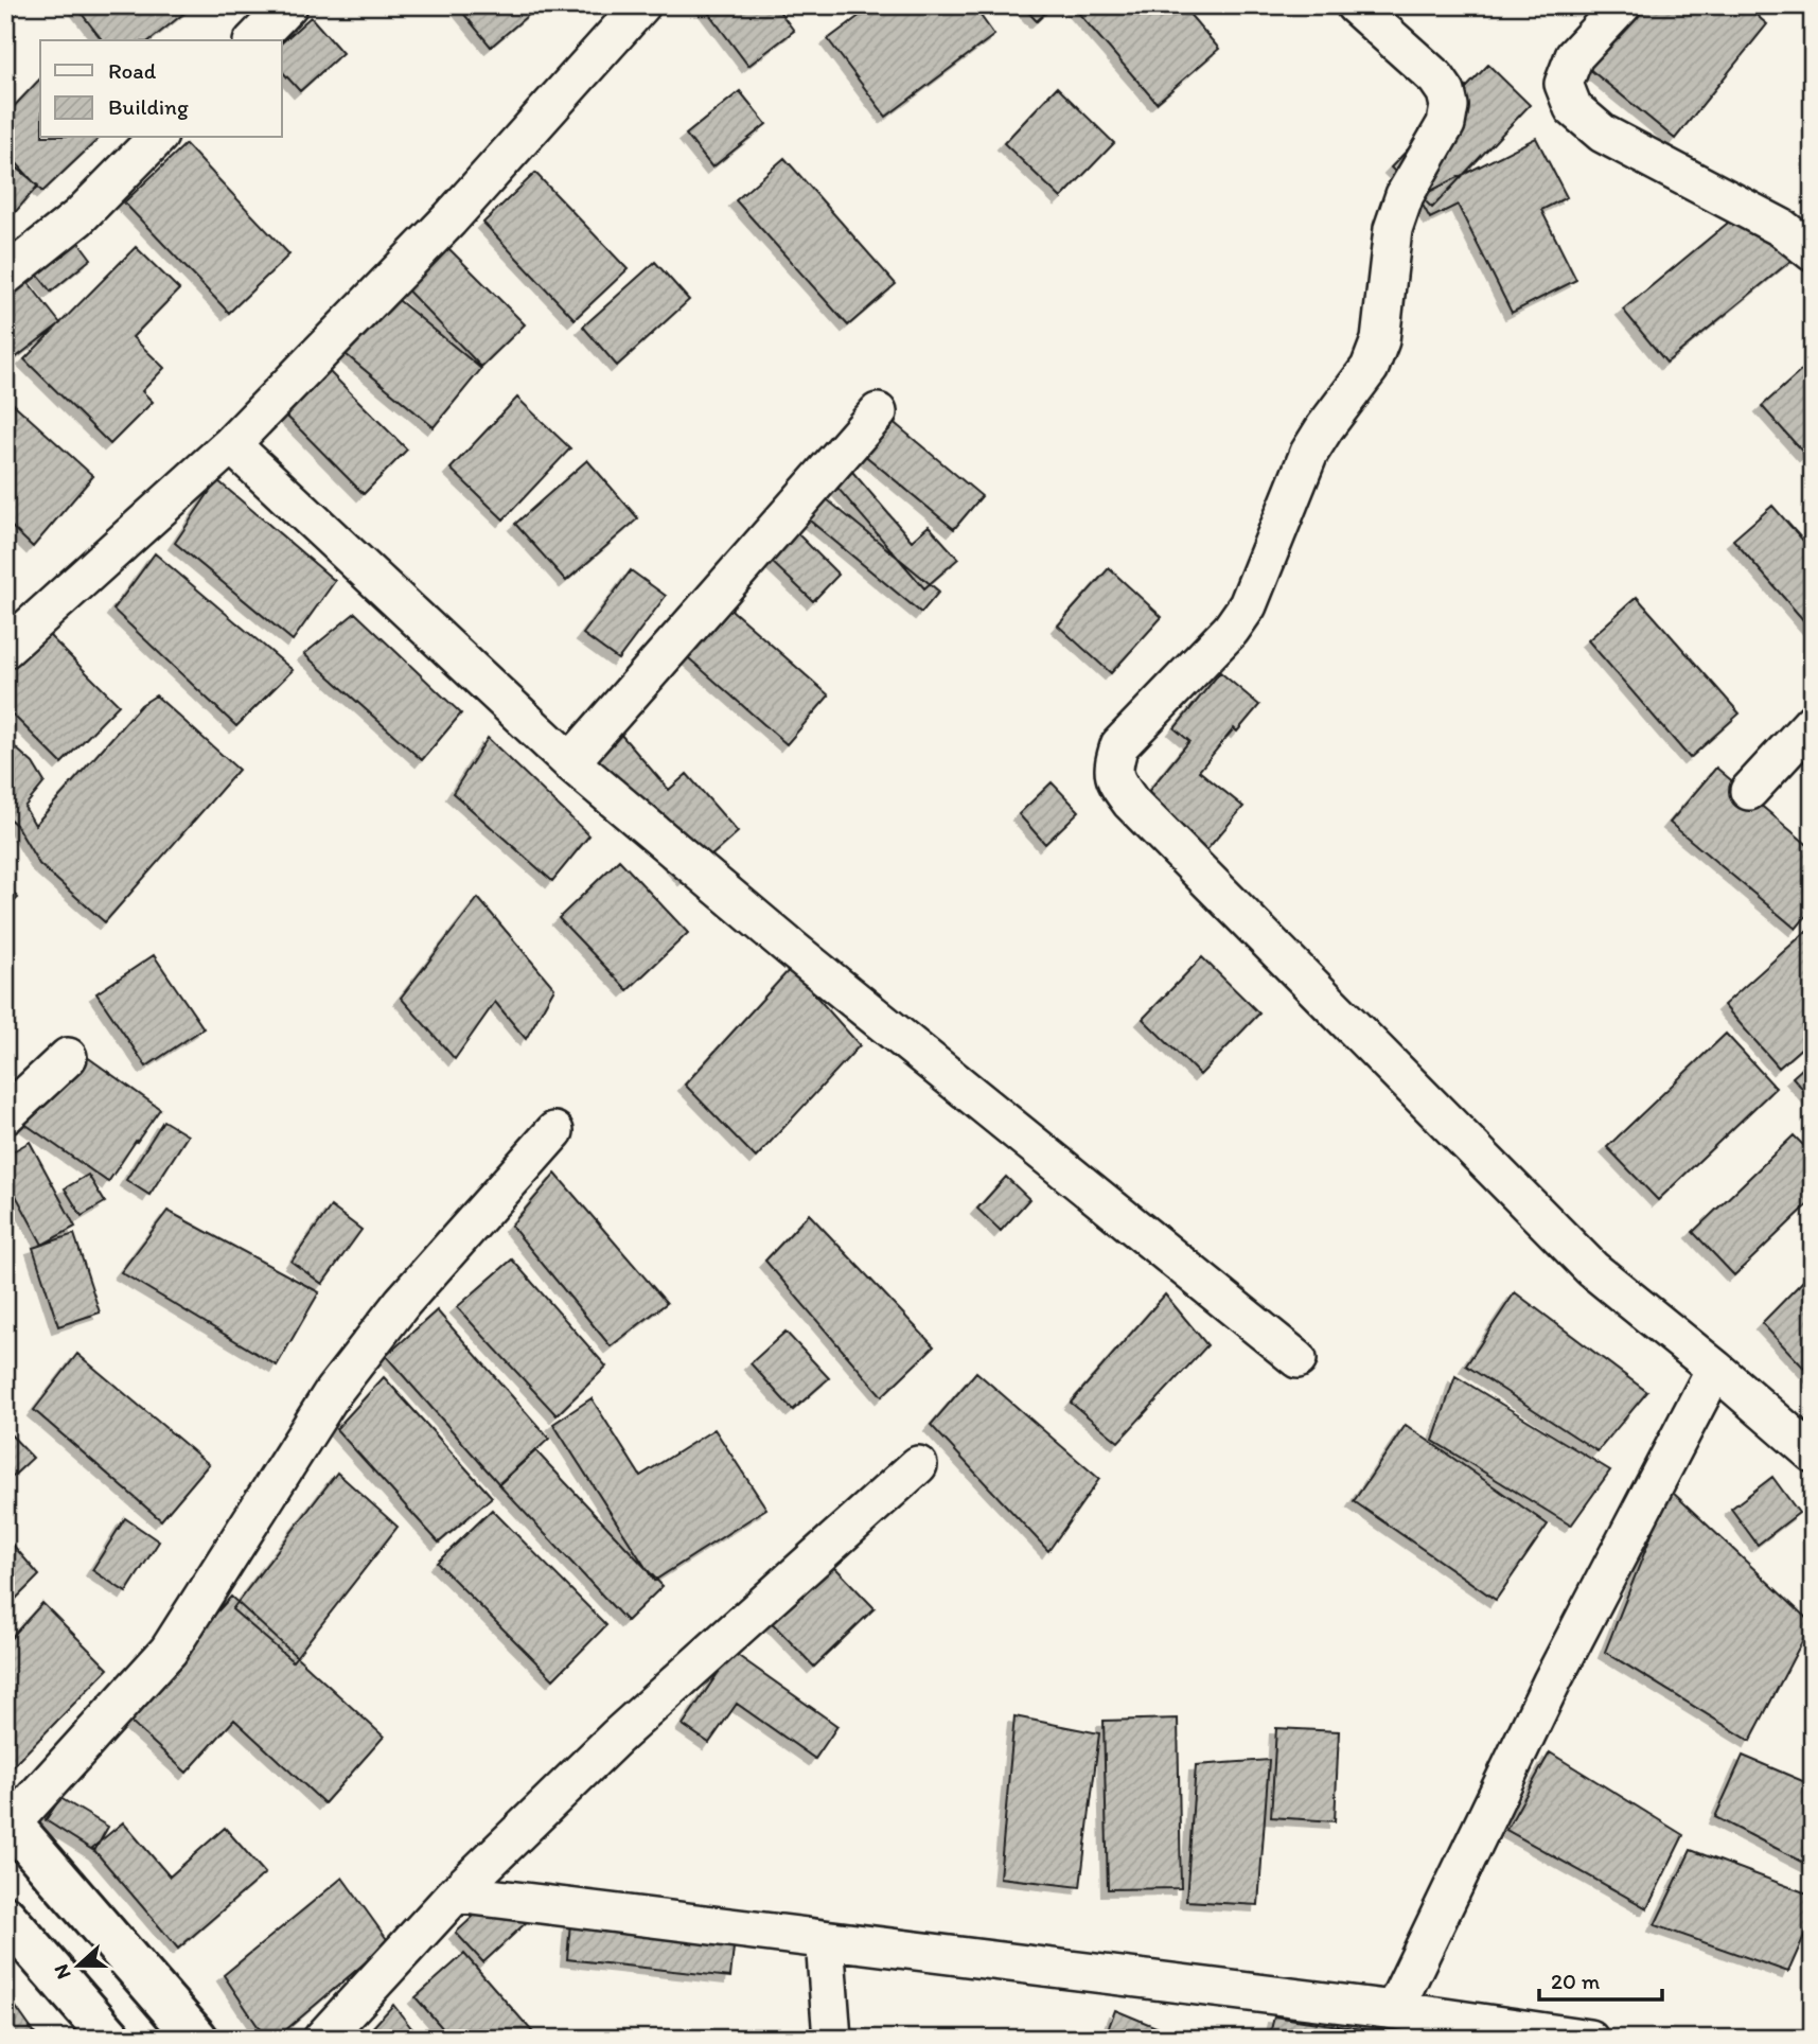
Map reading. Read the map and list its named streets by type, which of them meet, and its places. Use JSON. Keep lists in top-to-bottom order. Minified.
{"legend":["Road","Building"],"scale_bar":"20 m","north":"left"}
